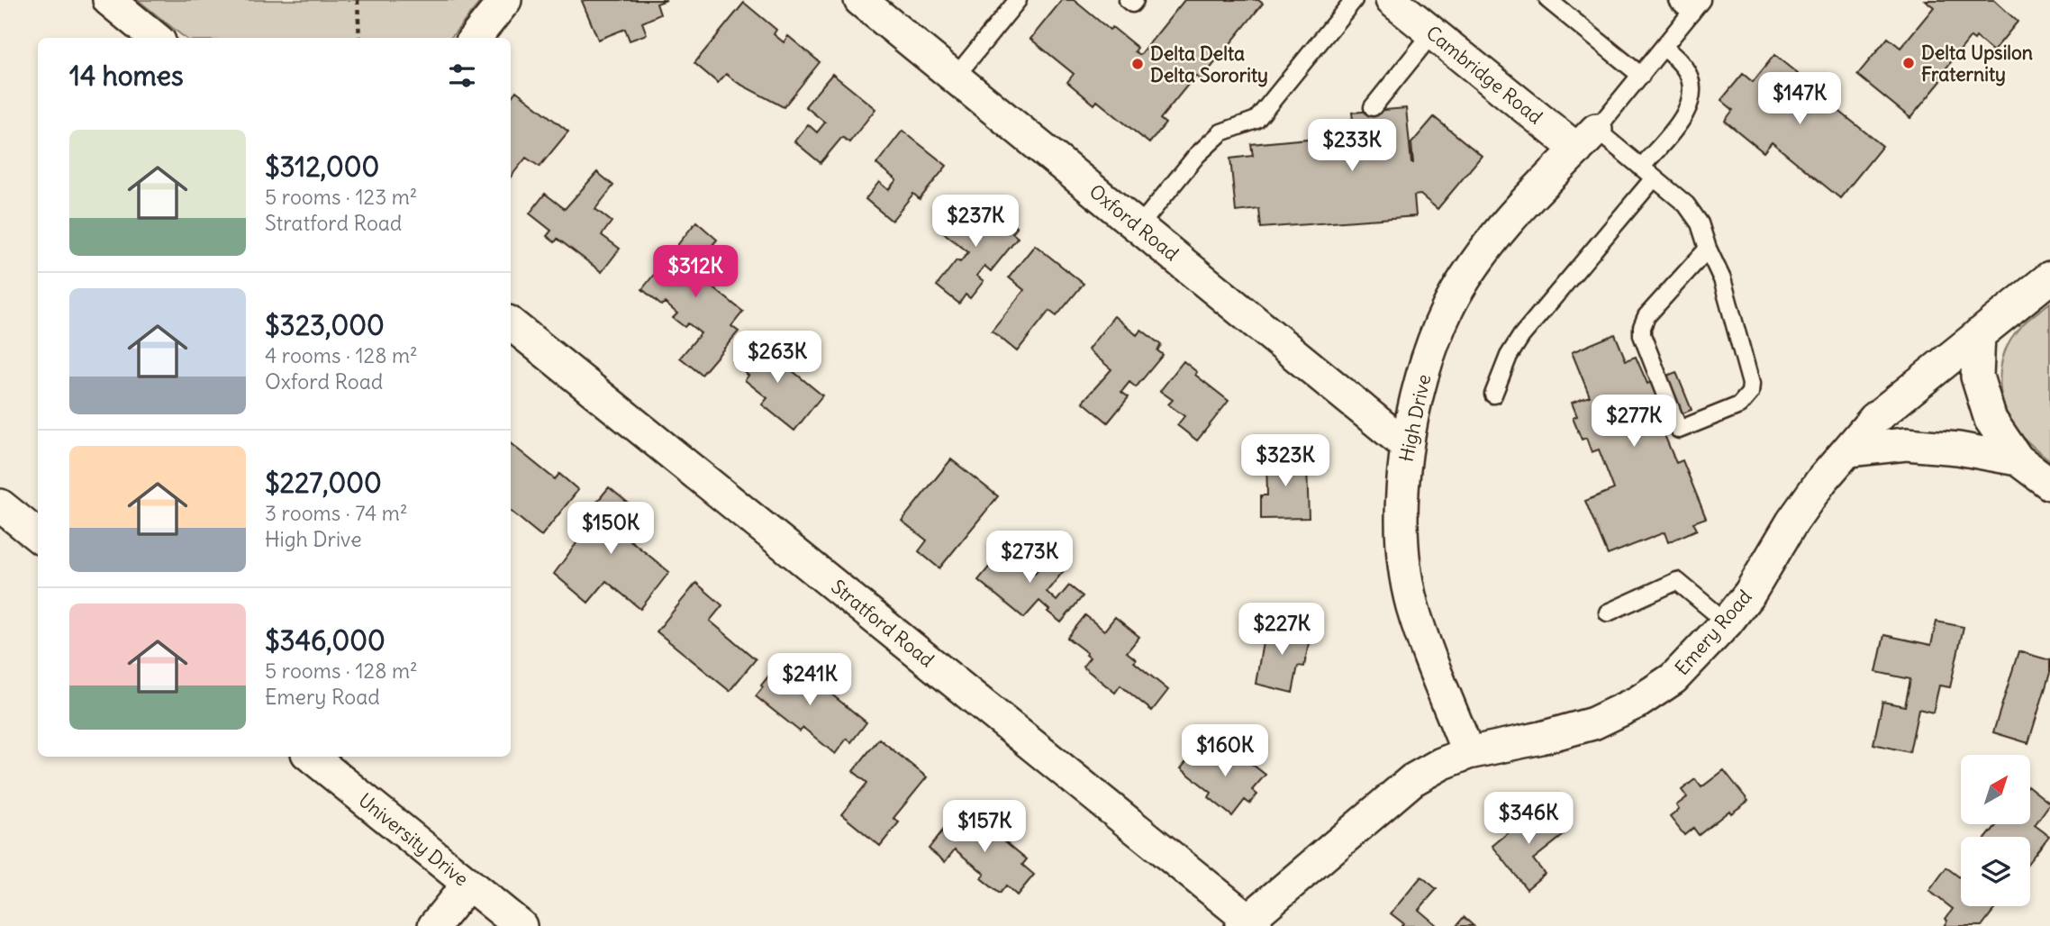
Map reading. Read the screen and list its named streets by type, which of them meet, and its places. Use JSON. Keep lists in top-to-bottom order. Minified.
{"streets":{"street":["Cambridge Road","Oxford Road","High Drive","Stratford Road","Emery Road","University Drive"]},"crossings":[["Cambridge Road","High Drive"],["Oxford Road","High Drive"],["High Drive","Emery Road"],["Stratford Road","Emery Road"]],"places":["Delta Upsilon Fraternity","Delta Delta Delta Sorority"],"north":"top right","page":{"heading":"14 homes","price":["$147K","$233K","$237K","$312K","$263K","$277K","$323K","$150K","$273K","$227K","$241K","$160K","$346K","$157K"],"list":[{"name":"$312,000","note":"5 rooms · 123 m² · Stratford Road"},{"name":"$323,000","note":"4 rooms · 128 m² · Oxford Road"},{"name":"$227,000","note":"3 rooms · 74 m² · High Drive"},{"name":"$346,000","note":"5 rooms · 128 m² · Emery Road"}]}}
